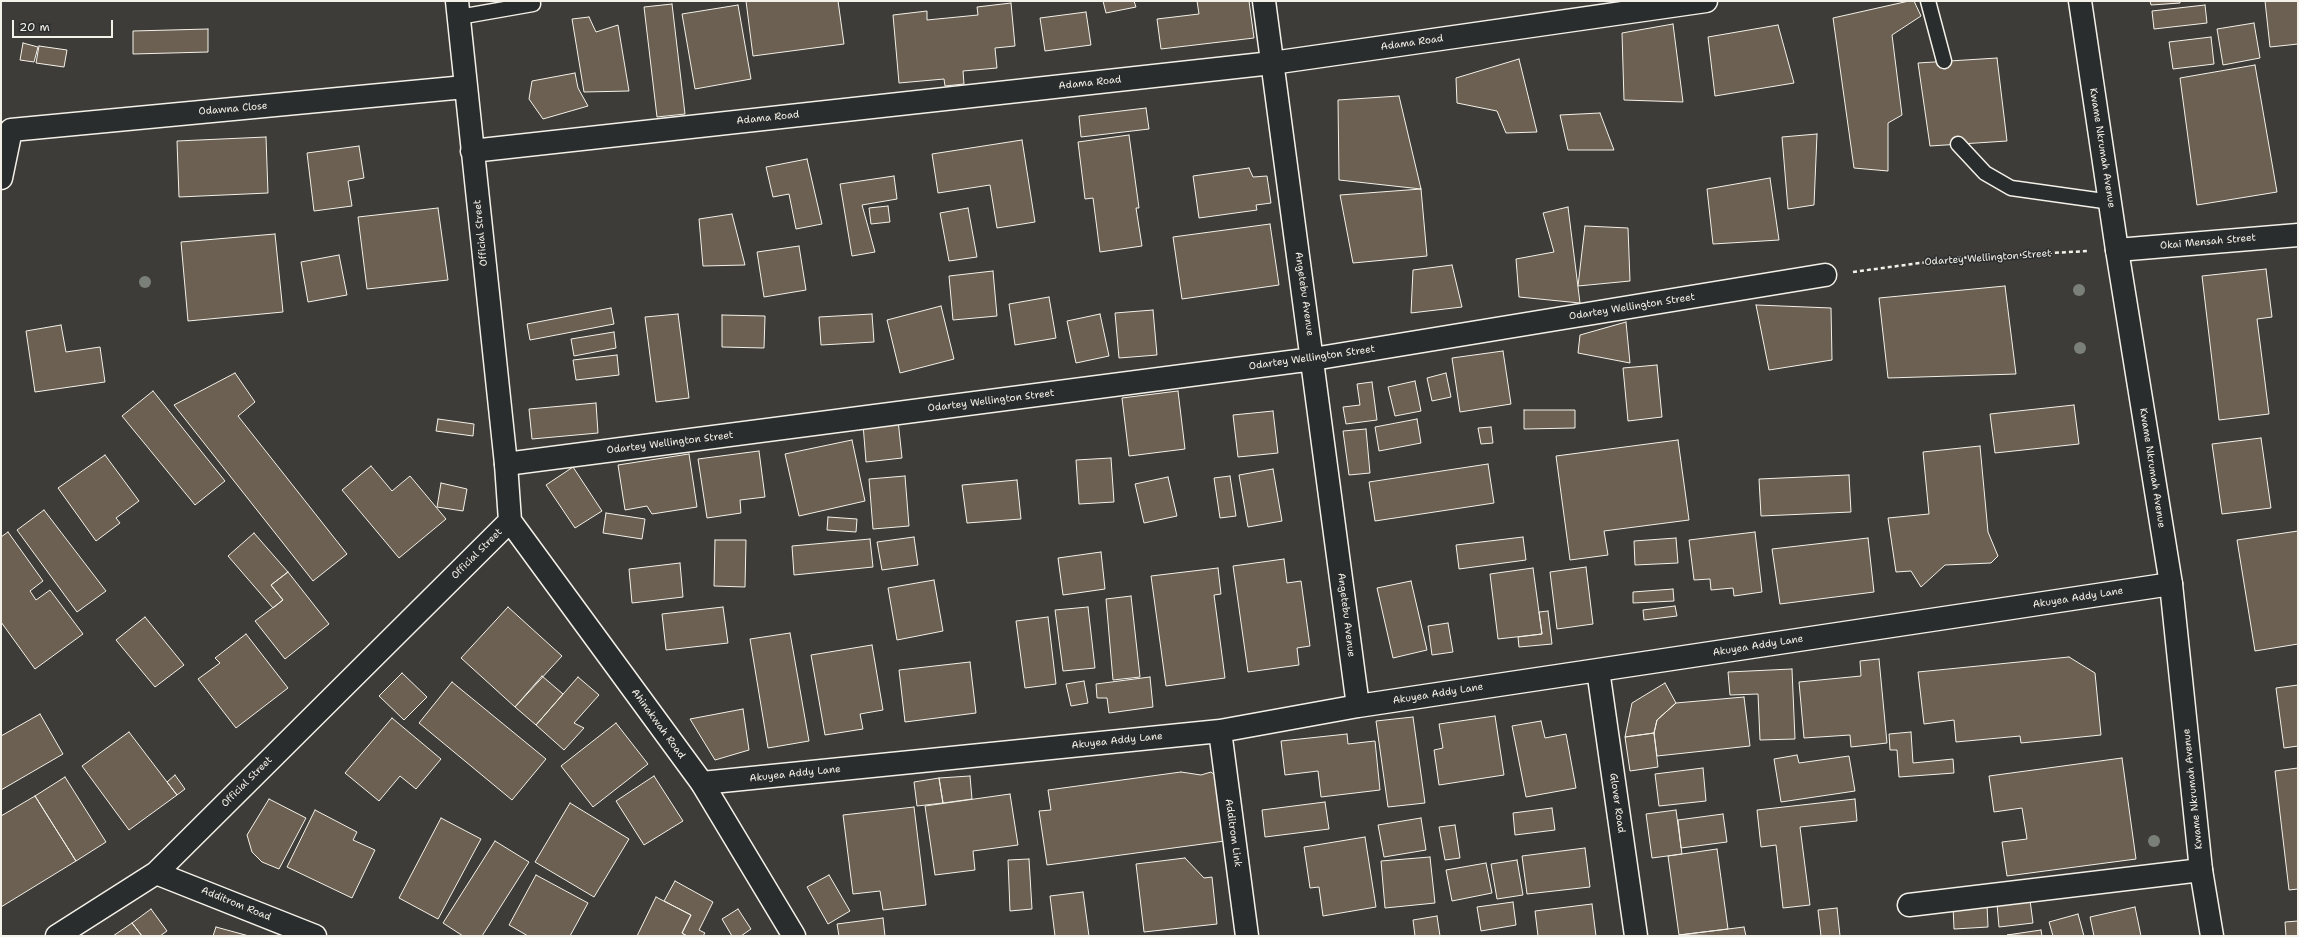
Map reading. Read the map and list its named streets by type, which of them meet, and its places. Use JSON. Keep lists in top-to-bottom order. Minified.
{"streets":{"street":["Adama Road","Odawna Close","Kwame Nkrumah Avenue","Official Street","Okai Mensah Street","Odartey Wellington Street","Angetebu Avenue","Akuyea Addy Lane","Ahinakwah Road","Glover Road","Additrom Link","Additrom Road"]},"crossings":[["Adama Road","Official Street"],["Adama Road","Angetebu Avenue"],["Odawna Close","Official Street"],["Kwame Nkrumah Avenue","Okai Mensah Street"],["Kwame Nkrumah Avenue","Odartey Wellington Street"],["Kwame Nkrumah Avenue","Akuyea Addy Lane"],["Official Street","Odartey Wellington Street"],["Official Street","Ahinakwah Road"],["Official Street","Additrom Road"],["Okai Mensah Street","Odartey Wellington Street"],["Odartey Wellington Street","Angetebu Avenue"],["Angetebu Avenue","Akuyea Addy Lane"],["Akuyea Addy Lane","Ahinakwah Road"],["Akuyea Addy Lane","Glover Road"],["Akuyea Addy Lane","Additrom Link"]],"scale_bar":"20 m"}
